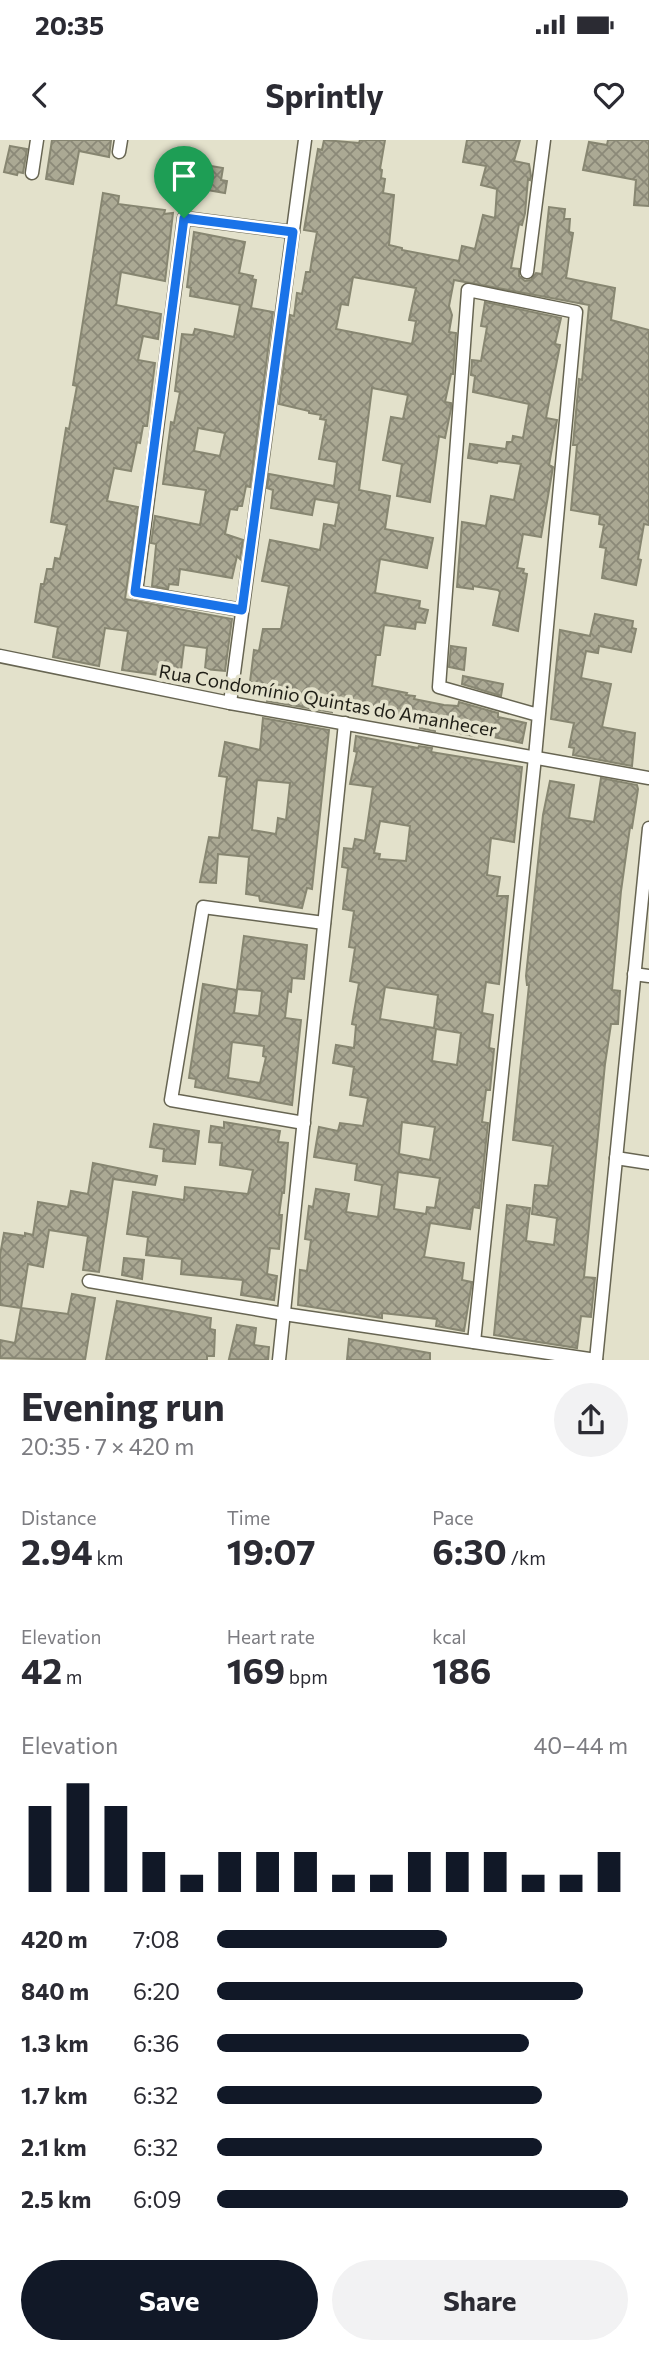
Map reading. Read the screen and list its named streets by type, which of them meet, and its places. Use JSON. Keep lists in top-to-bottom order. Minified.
{"streets":{"street":["Rua Condomínio Quintas do Amanhecer"]},"page":{"status":"20:35","header":"Sprintly","heading":["Evening run","20:35 · 7 × 420 m"],"stats":[["Distance","2.94 km"],["Time","19:07"],["Pace","6:30 /km"],["Elevation","42 m"],["Heart rate","169 bpm"],["kcal","186"]],"chart":["Elevation","40–44 m"],"list":[{"name":"420 m","note":"7:08"},{"name":"840 m","note":"6:20"},{"name":"1.3 km","note":"6:36"},{"name":"1.7 km","note":"6:32"},{"name":"2.1 km","note":"6:32"},{"name":"2.5 km","note":"6:09"}],"buttons":["Save","Share"]}}
